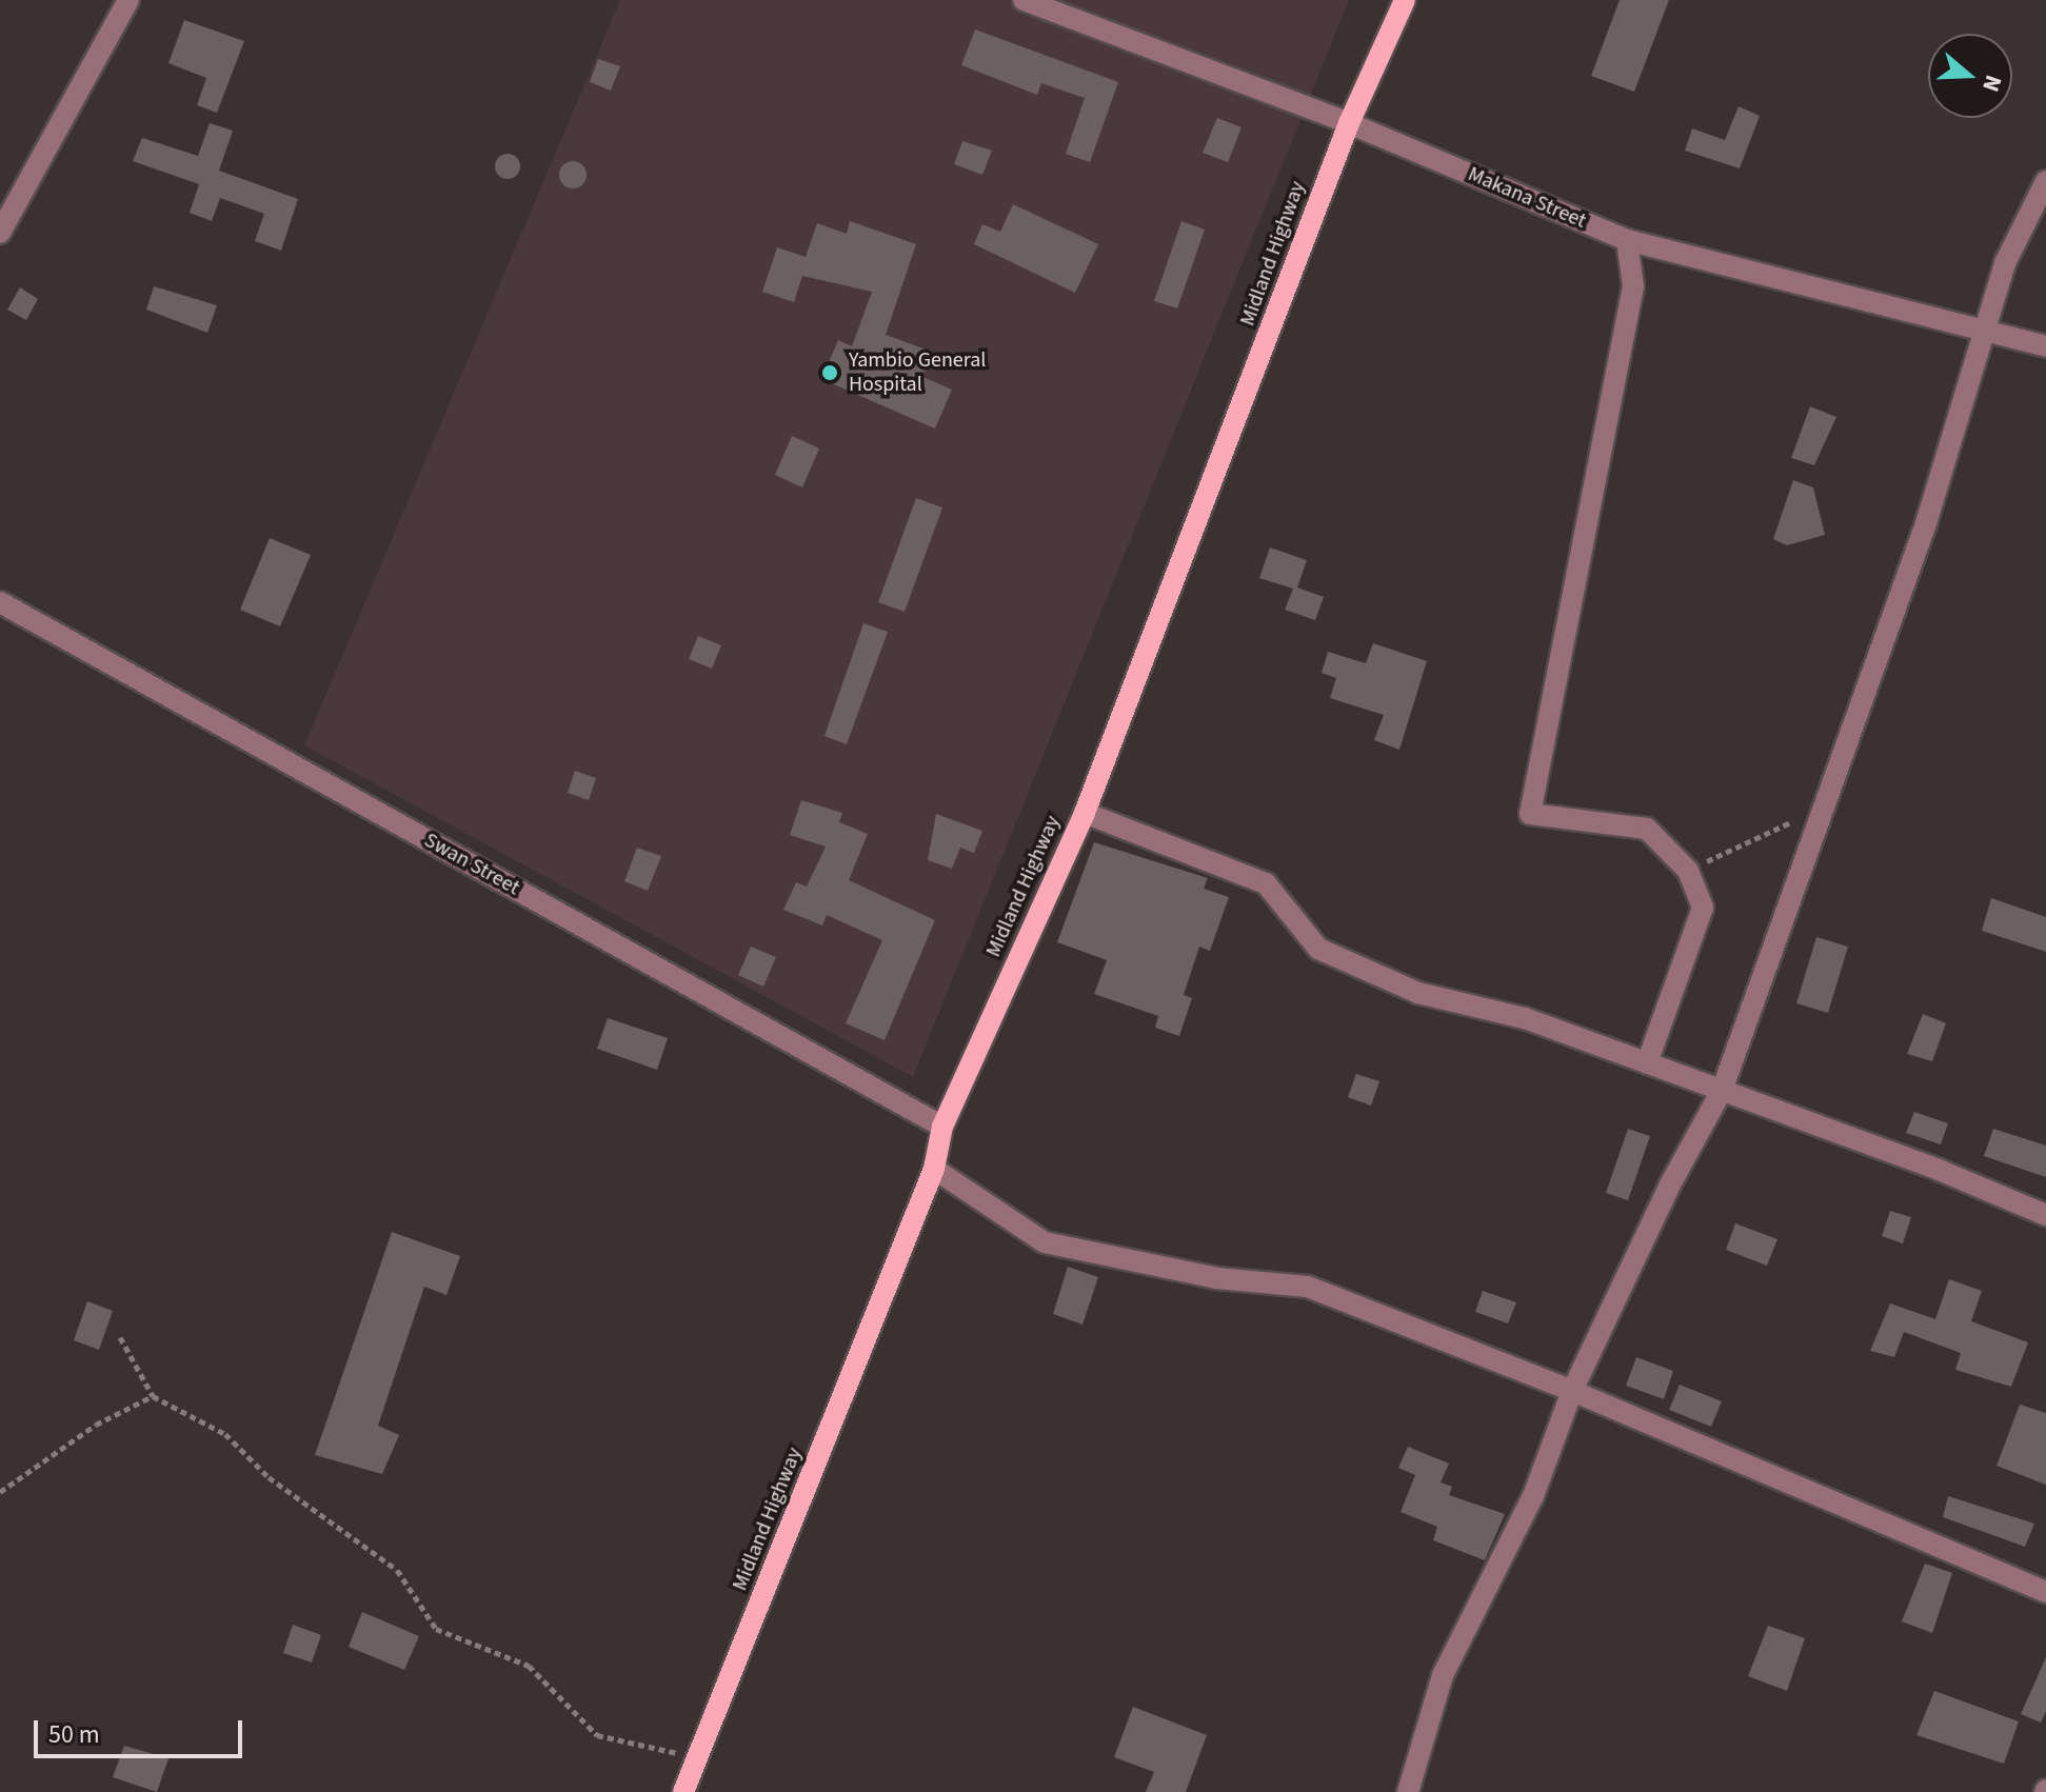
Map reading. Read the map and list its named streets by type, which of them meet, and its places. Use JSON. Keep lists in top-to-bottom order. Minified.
{"streets":{"main road":["Midland Highway"],"street":["Makana Street","Swan Street"]},"crossings":[["Makana Street","Midland Highway"],["Midland Highway","Swan Street"]],"places":["Yambio General Hospital"],"scale_bar":"50 m","north":"right"}
